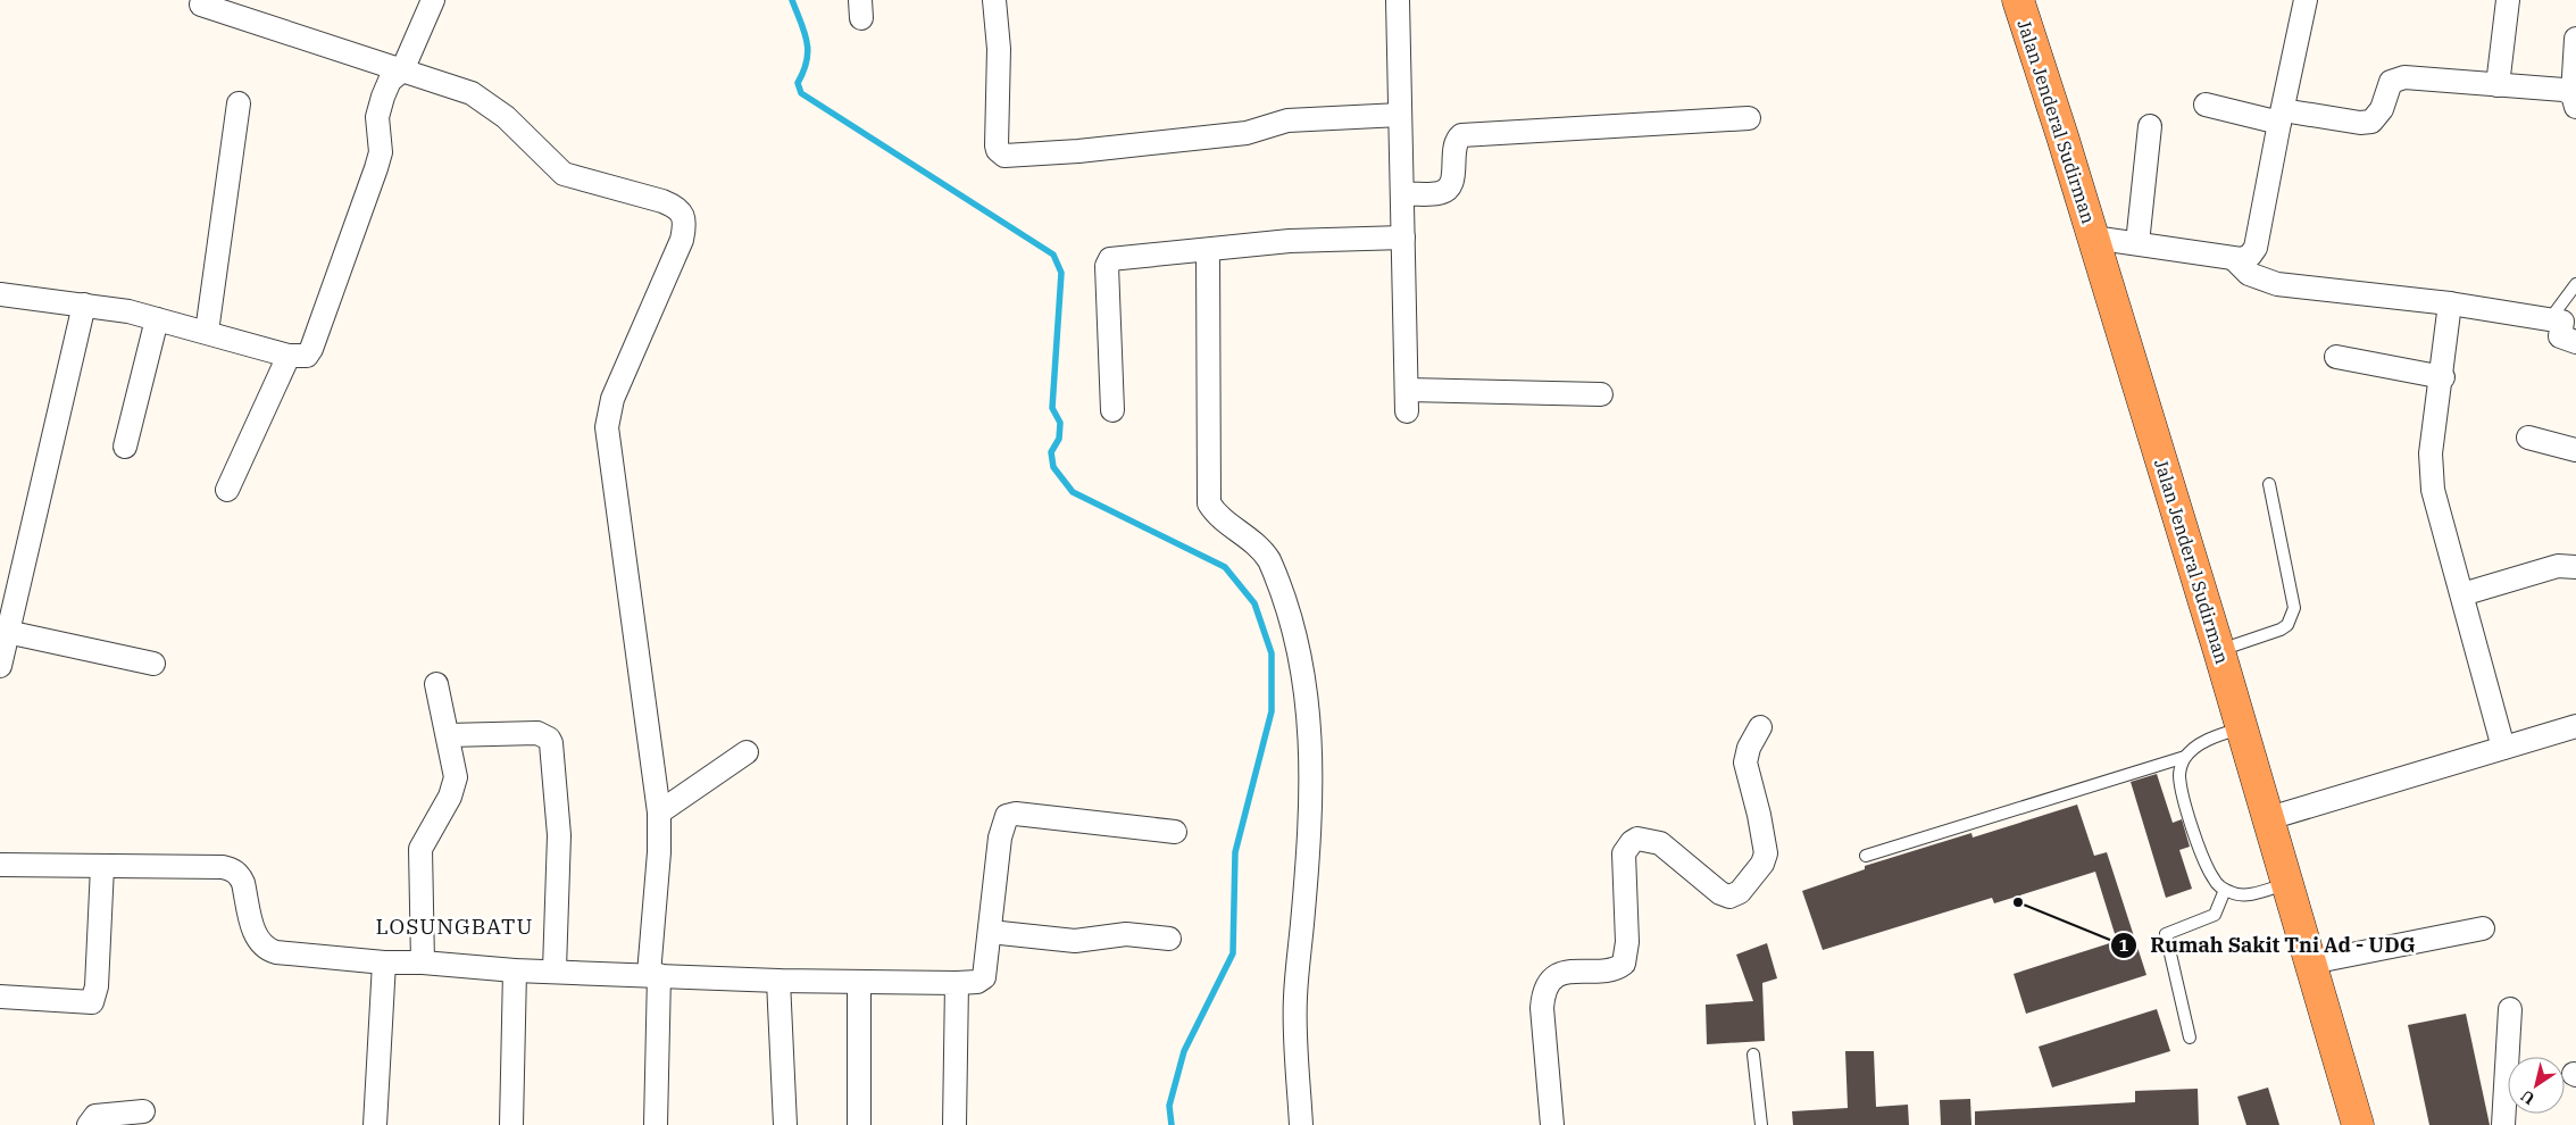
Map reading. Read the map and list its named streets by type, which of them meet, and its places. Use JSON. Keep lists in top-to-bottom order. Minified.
{"streets":{"highway":["Jalan Jenderal Sudirman"]},"districts":["LOSUNGBATU"],"places":["Rumah Sakit Tni Ad - UDG"],"north":"bottom left"}
